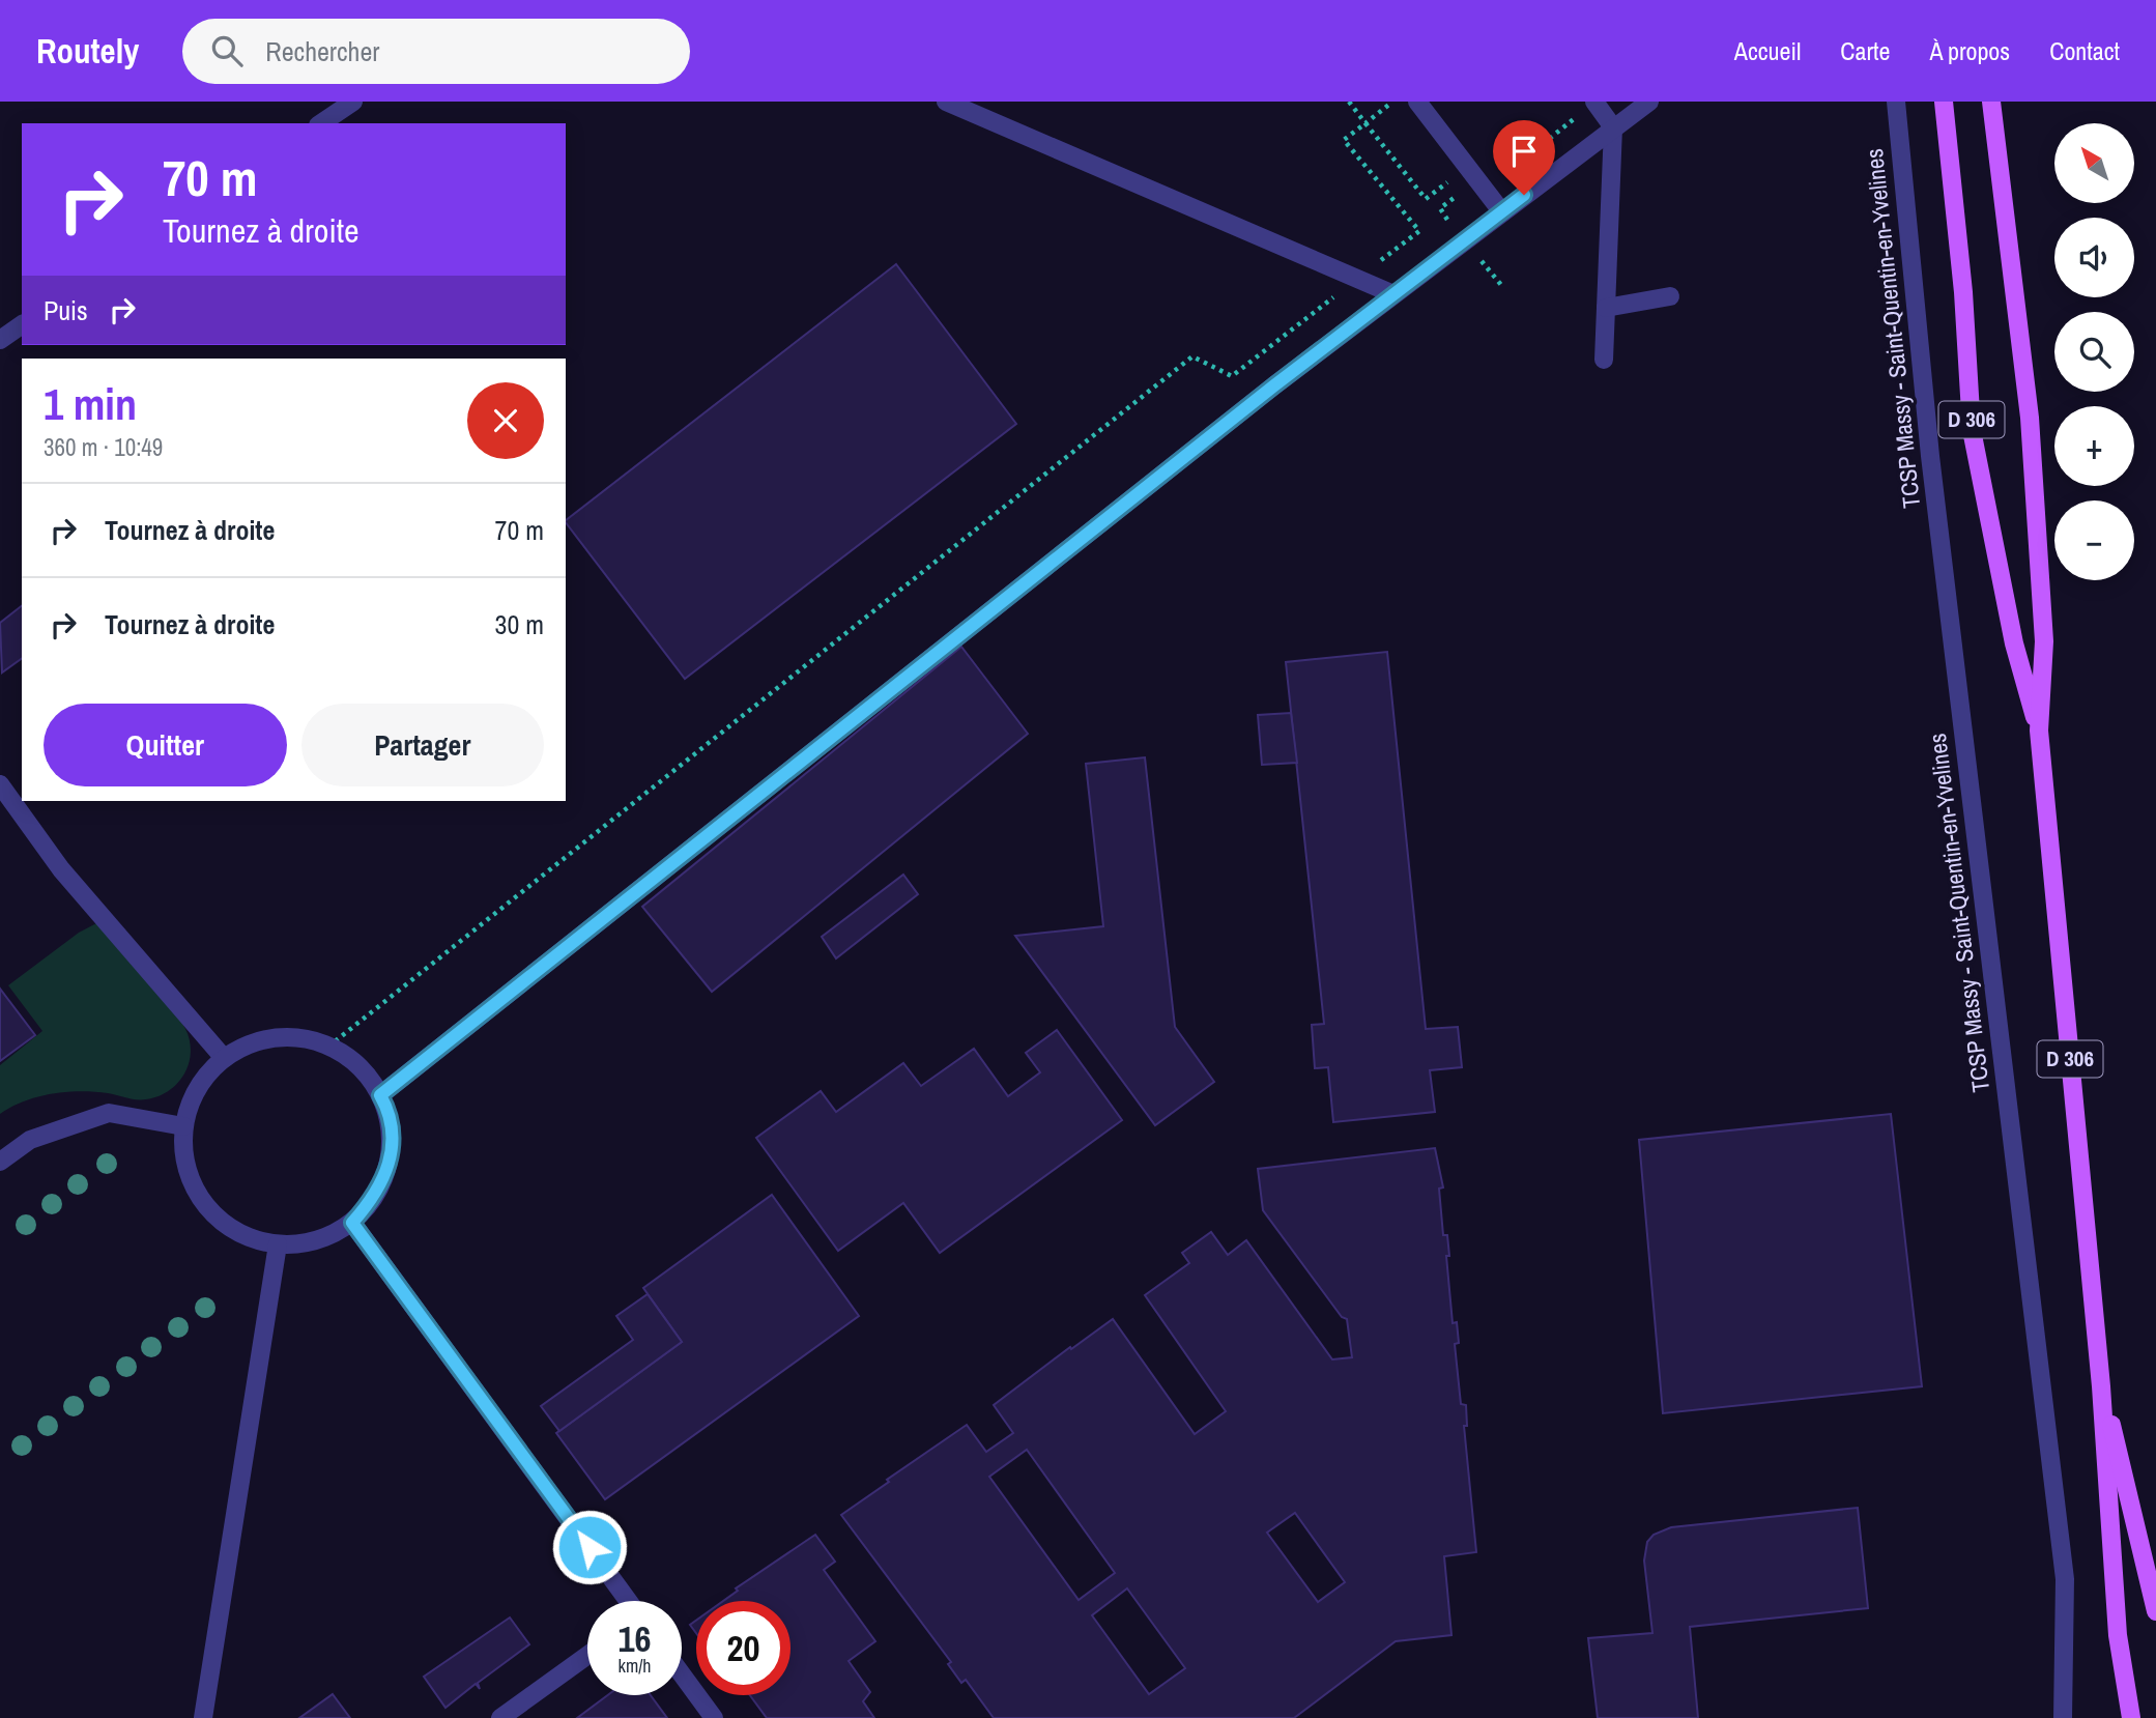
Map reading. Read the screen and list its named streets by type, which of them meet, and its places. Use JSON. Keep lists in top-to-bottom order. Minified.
{"streets":{"main road":["D 306"],"lane":["TCSP Massy - Saint-Quentin-en-Yvelines"]},"north":"top left","page":{"header":"Routely","search":"Rechercher","nav":["Accueil","Carte","À propos","Contact"],"map_buttons":["+","−"],"turn":["70 m","Tournez à droite"],"then":"Puis","heading":["1 min","360 m · 10:49"],"list":[{"name":"Tournez à droite","value":"70 m"},{"name":"Tournez à droite","value":"30 m"}],"buttons":["Quitter","Partager"],"speed":"16 km/h","limit":"20"}}
